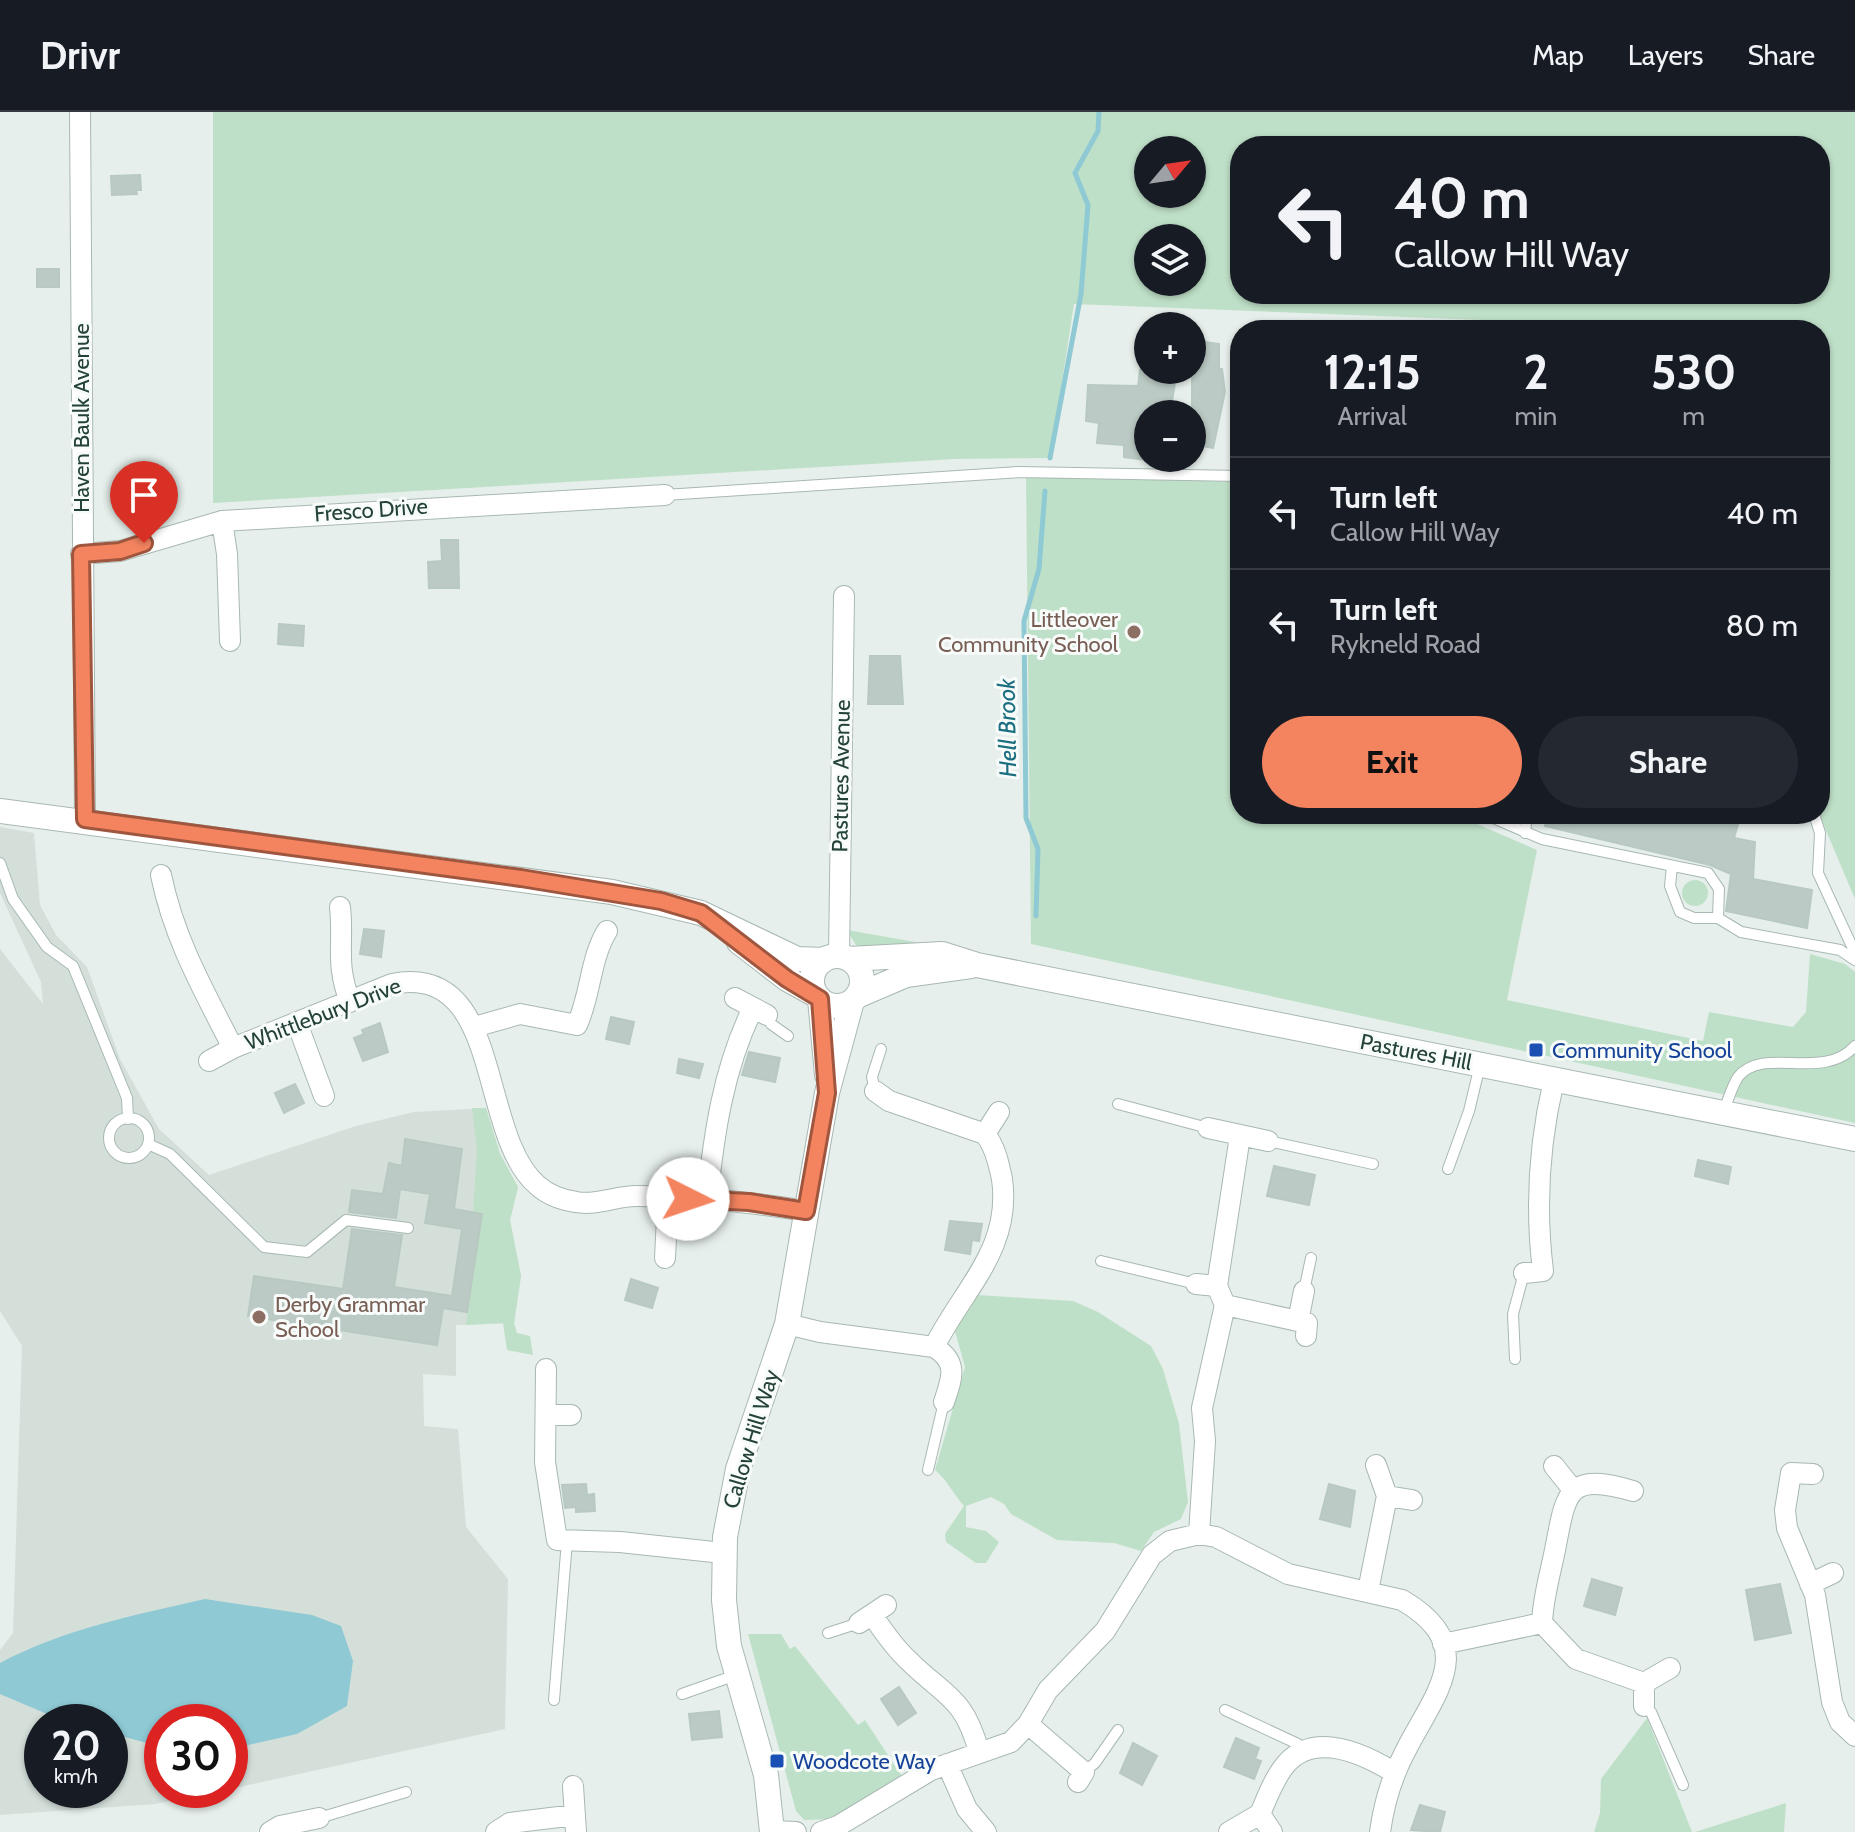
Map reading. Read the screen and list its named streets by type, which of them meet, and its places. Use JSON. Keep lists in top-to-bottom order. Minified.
{"streets":{"street":["Haven Baulk Avenue","Fresco Drive","Pastures Avenue","Whittlebury Drive","Pastures Hill","Callow Hill Way"]},"crossings":[["Haven Baulk Avenue","Fresco Drive"],["Pastures Avenue","Pastures Hill"],["Pastures Avenue","Callow Hill Way"],["Whittlebury Drive","Callow Hill Way"],["Pastures Hill","Callow Hill Way"]],"water":["Hell Brook"],"places":{"other":["Littleover Community School","Derby Grammar School"],"transit":["Community School","Woodcote Way"]},"north":"top right","page":{"header":"Drivr","nav":["Map","Layers","Share"],"map_buttons":["+","−"],"turn":["40 m","Callow Hill Way"],"eta":["12:15","Arrival","2","min","530","m"],"list":[{"name":"Turn left","note":"Callow Hill Way","value":"40 m"},{"name":"Turn left","note":"Rykneld Road","value":"80 m"}],"buttons":["Exit","Share"],"speed":"20 km/h","limit":"30"}}
